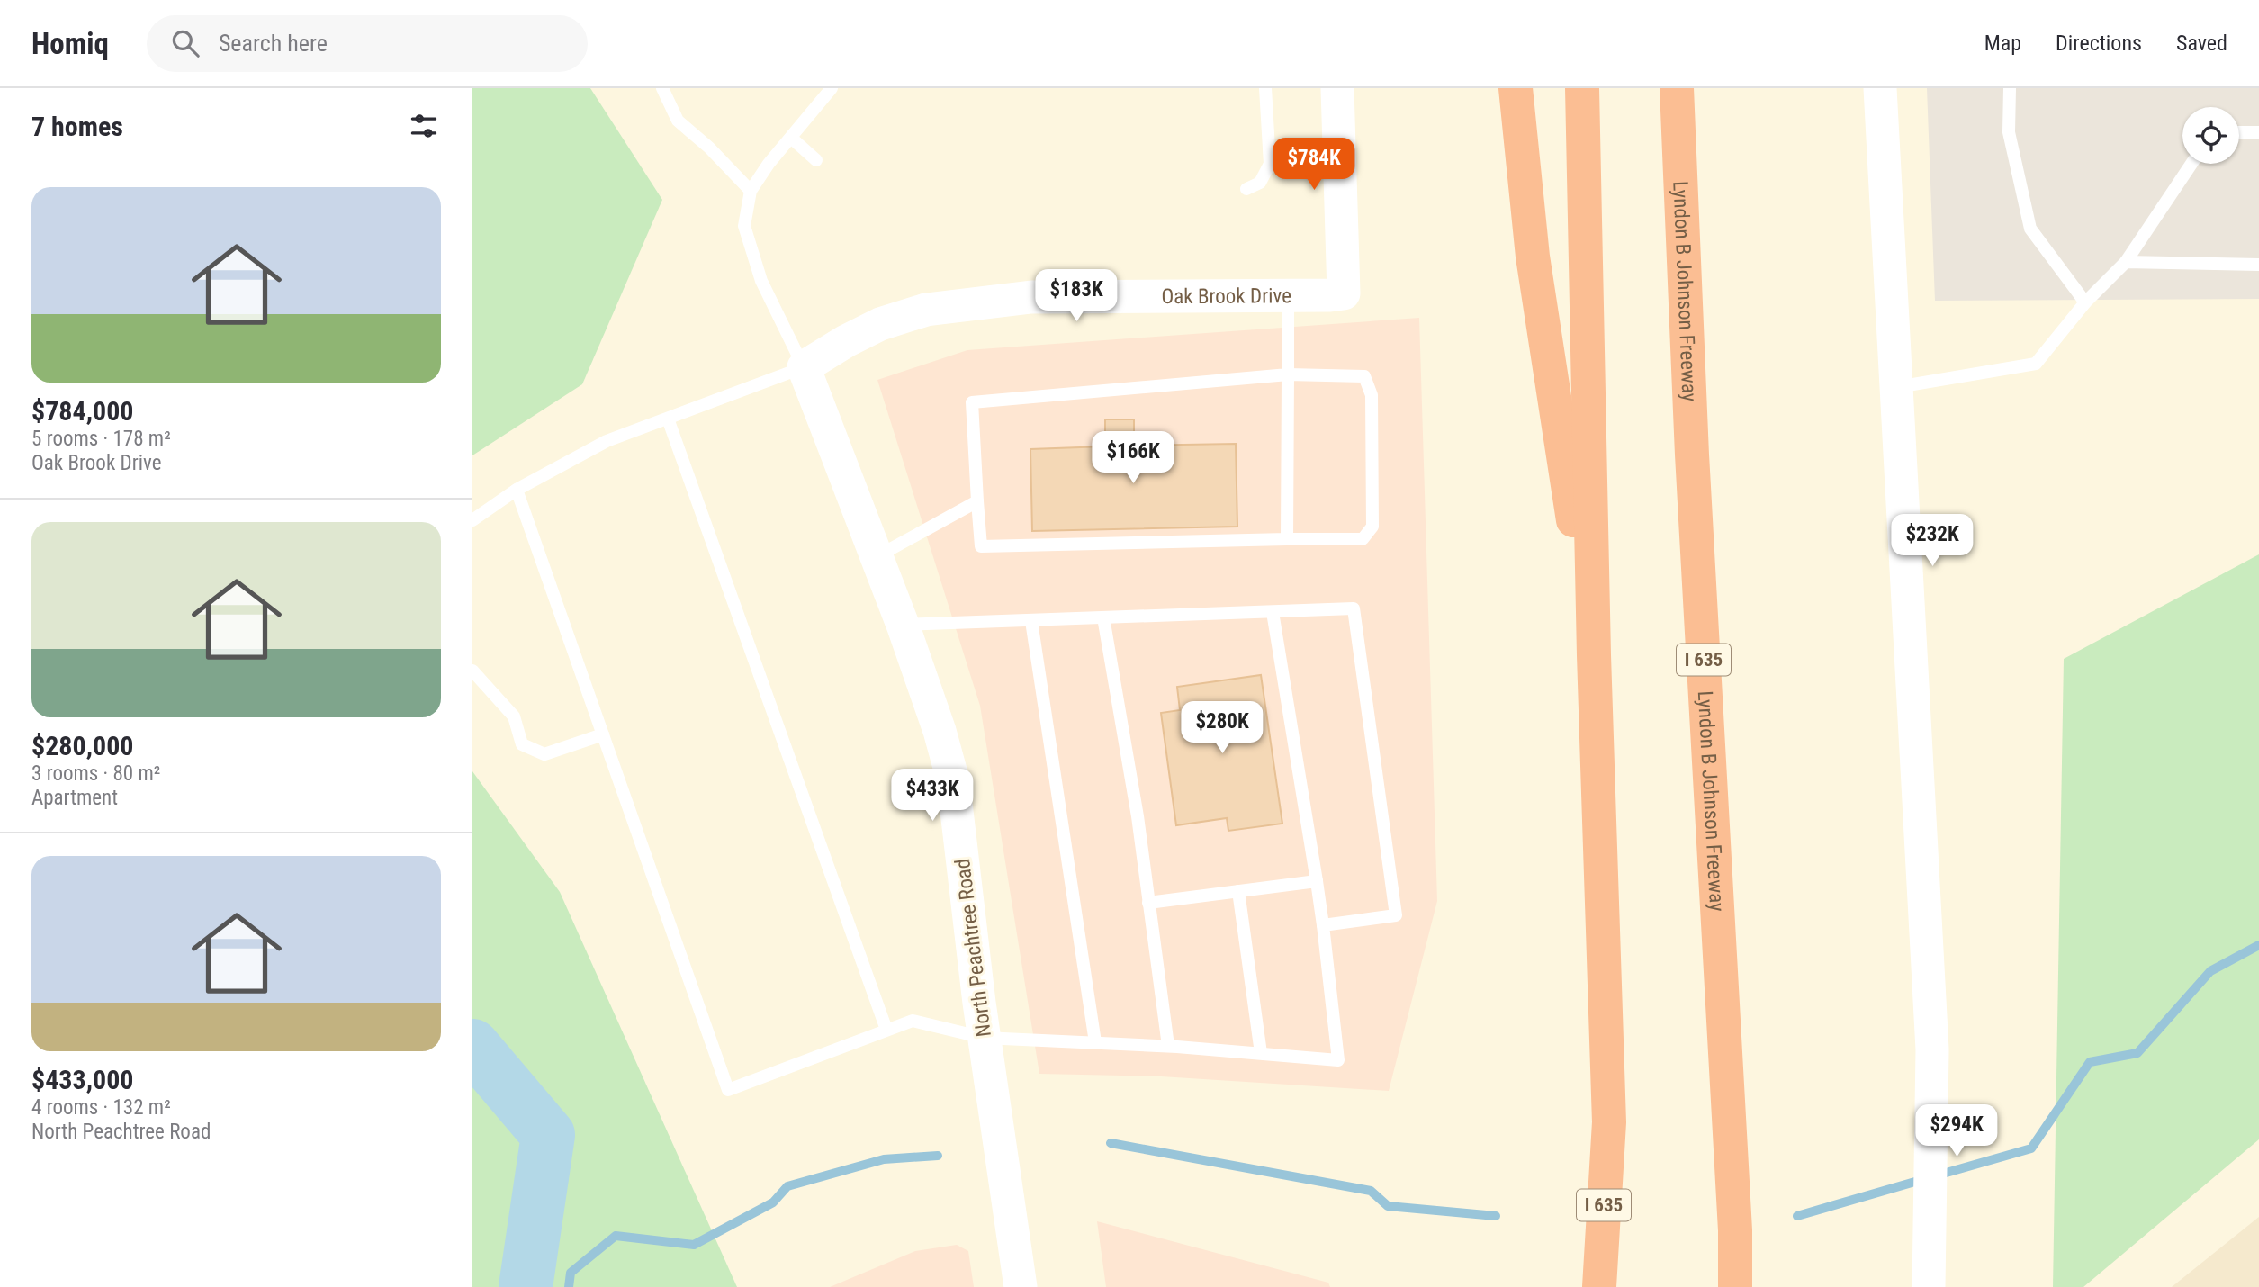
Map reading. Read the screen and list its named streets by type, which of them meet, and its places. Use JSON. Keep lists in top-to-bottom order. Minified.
{"streets":{"highway":["Lyndon B Johnson Freeway","I 635"],"street":["Oak Brook Drive","North Peachtree Road"]},"crossings":[["Oak Brook Drive","North Peachtree Road"]],"page":{"header":"Homiq","search":"Search here","nav":["Map","Directions","Saved"],"heading":"7 homes","price":["$784K","$183K","$166K","$232K","$280K","$433K","$294K"],"list":[{"name":"$784,000","note":"5 rooms · 178 m² · Oak Brook Drive"},{"name":"$280,000","note":"3 rooms · 80 m² · Apartment"},{"name":"$433,000","note":"4 rooms · 132 m² · North Peachtree Road"}]}}
